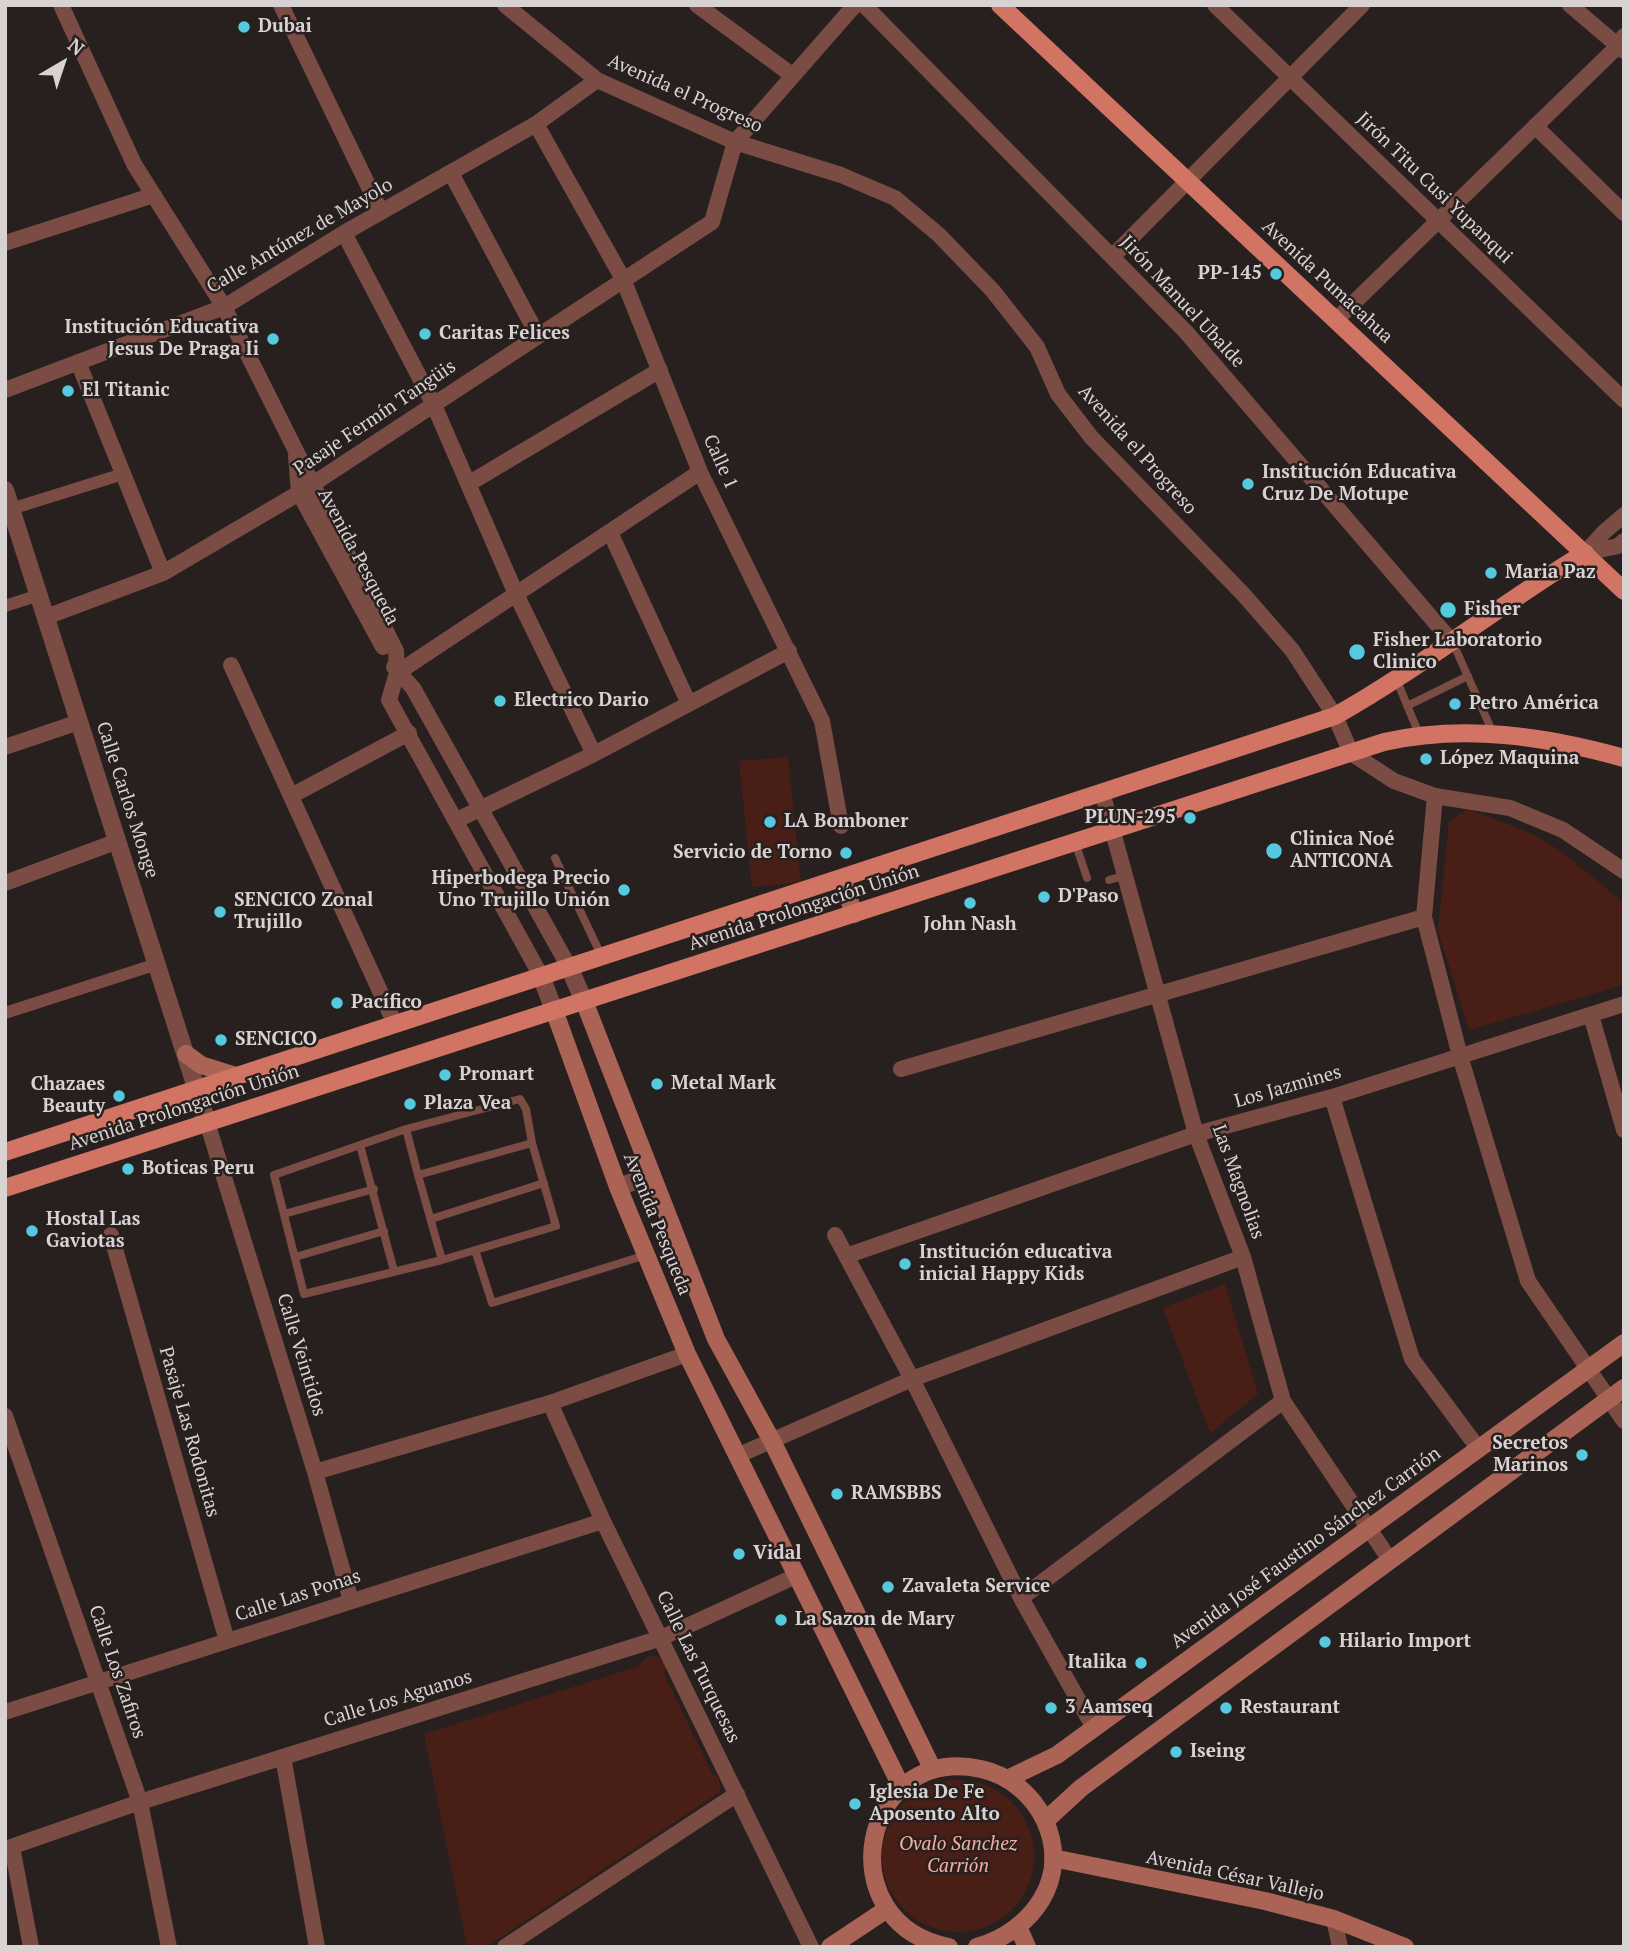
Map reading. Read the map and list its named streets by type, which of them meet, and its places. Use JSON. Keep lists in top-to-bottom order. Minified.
{"streets":{"main road":["Avenida Pumacahua","Avenida Pesqueda","Avenida Prolongación Unión","Avenida José Faustino Sánchez Carrión","Avenida César Vallejo"],"street":["Avenida el Progreso","Jirón Titu Cusi Yupanqui","Calle Antúnez de Mayolo","Jirón Manuel Ubalde","Pasaje Fermín Tangüis","Calle 1","Calle Carlos Monge","Los Jazmines","Las Magnolias","Calle Veintidos","Pasaje Las Rodonitas","Calle Las Ponas","Calle Las Turquesas","Calle Los Zafiros","Calle Los Aguanos"]},"crossings":[["Avenida el Progreso","Calle Antúnez de Mayolo"],["Avenida el Progreso","Pasaje Fermín Tangüis"],["Avenida el Progreso","Avenida Prolongación Unión"],["Calle Antúnez de Mayolo","Calle 1"],["Calle Antúnez de Mayolo","Avenida Pesqueda"],["Avenida Pumacahua","Avenida Prolongación Unión"],["Jirón Manuel Ubalde","Avenida Prolongación Unión"],["Pasaje Fermín Tangüis","Calle 1"],["Pasaje Fermín Tangüis","Avenida Pesqueda"],["Pasaje Fermín Tangüis","Calle Carlos Monge"],["Avenida Pesqueda","Avenida Prolongación Unión"],["Avenida Pesqueda","Calle Los Aguanos"],["Calle Carlos Monge","Avenida Prolongación Unión"],["Calle Carlos Monge","Calle Veintidos"],["Avenida Prolongación Unión","Las Magnolias"],["Avenida Prolongación Unión","Calle Veintidos"],["Los Jazmines","Las Magnolias"],["Las Magnolias","Avenida José Faustino Sánchez Carrión"],["Calle Veintidos","Calle Las Ponas"],["Pasaje Las Rodonitas","Calle Las Ponas"],["Calle Las Ponas","Calle Las Turquesas"],["Calle Las Ponas","Calle Los Zafiros"],["Calle Las Turquesas","Calle Los Aguanos"],["Calle Los Zafiros","Calle Los Aguanos"]],"parks":["Ovalo Sanchez Carrión"],"places":["Dubai","PP-145","Caritas Felices","Institución Educativa Jesus De Praga Ii","El Titanic","Institución Educativa Cruz De Motupe","Maria Paz","Fisher","Fisher Laboratorio Clinico","Electrico Dario","Petro América","López Maquina","PLUN-295","LA Bomboner","Clinica Noé ANTICONA","Servicio de Torno","Hiperbodega Precio Uno Trujillo Unión","D'Paso","John Nash","SENCICO Zonal Trujillo","Pacífico","SENCICO","Promart","Metal Mark","Chazaes Beauty","Plaza Vea","Boticas Peru","Hostal Las Gaviotas","Institución educativa inicial Happy Kids","Secretos Marinos","RAMSBBS","Vidal","Zavaleta Service","La Sazon de Mary","Hilario Import","Italika","3 Aamseq","Restaurant","Iseing","Iglesia De Fe Aposento Alto"],"north":"top right"}
